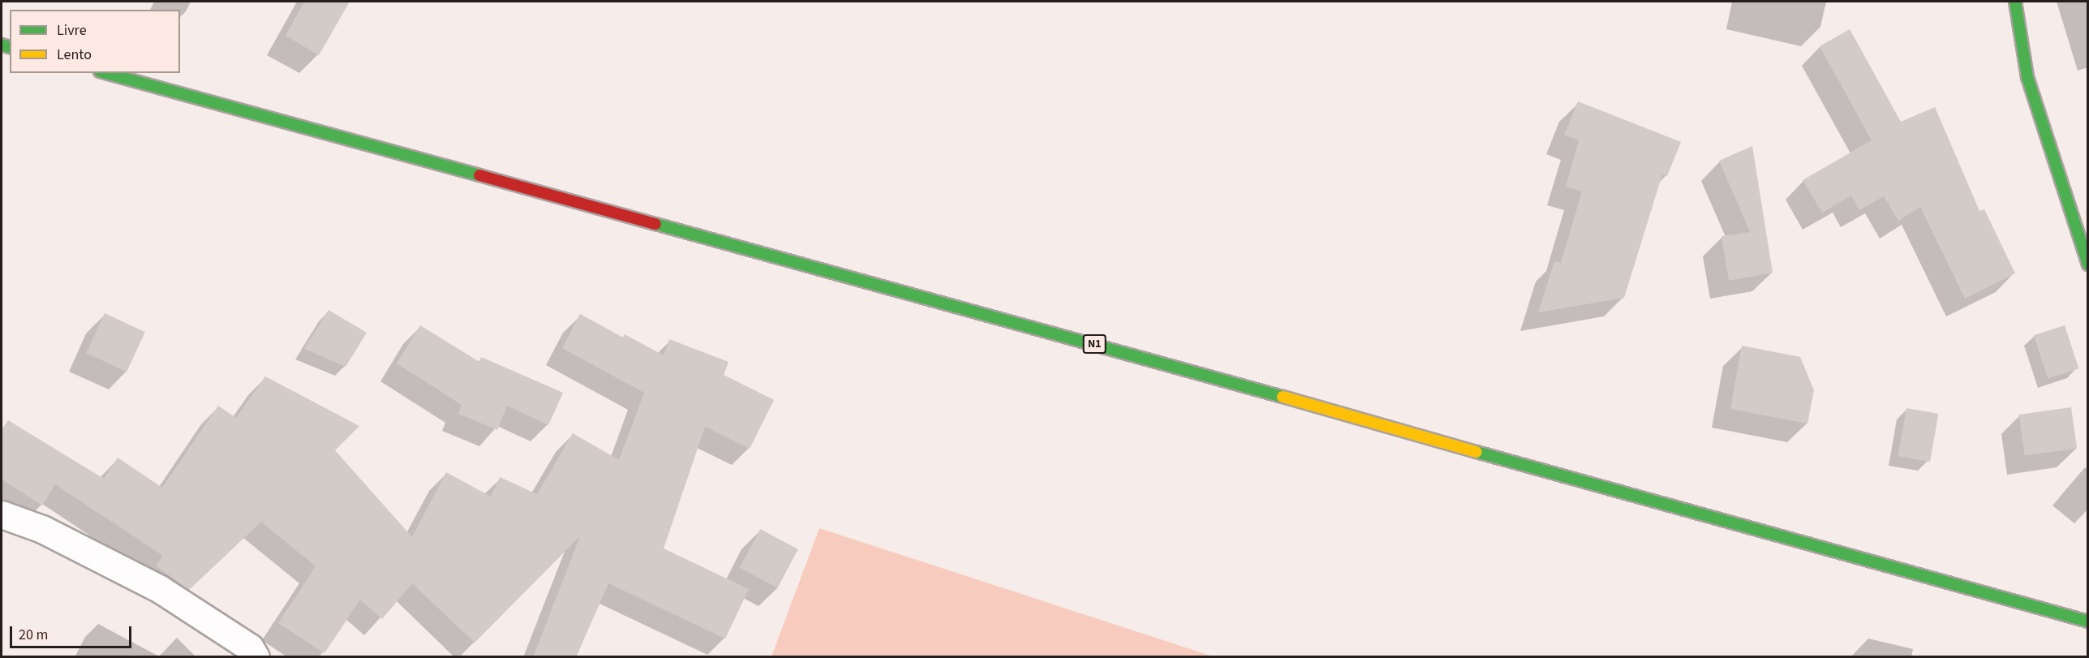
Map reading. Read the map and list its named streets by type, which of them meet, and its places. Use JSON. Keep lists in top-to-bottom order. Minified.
{"streets":{"main road":["N1"]},"legend":["Livre","Lento"],"scale_bar":"20 m"}
